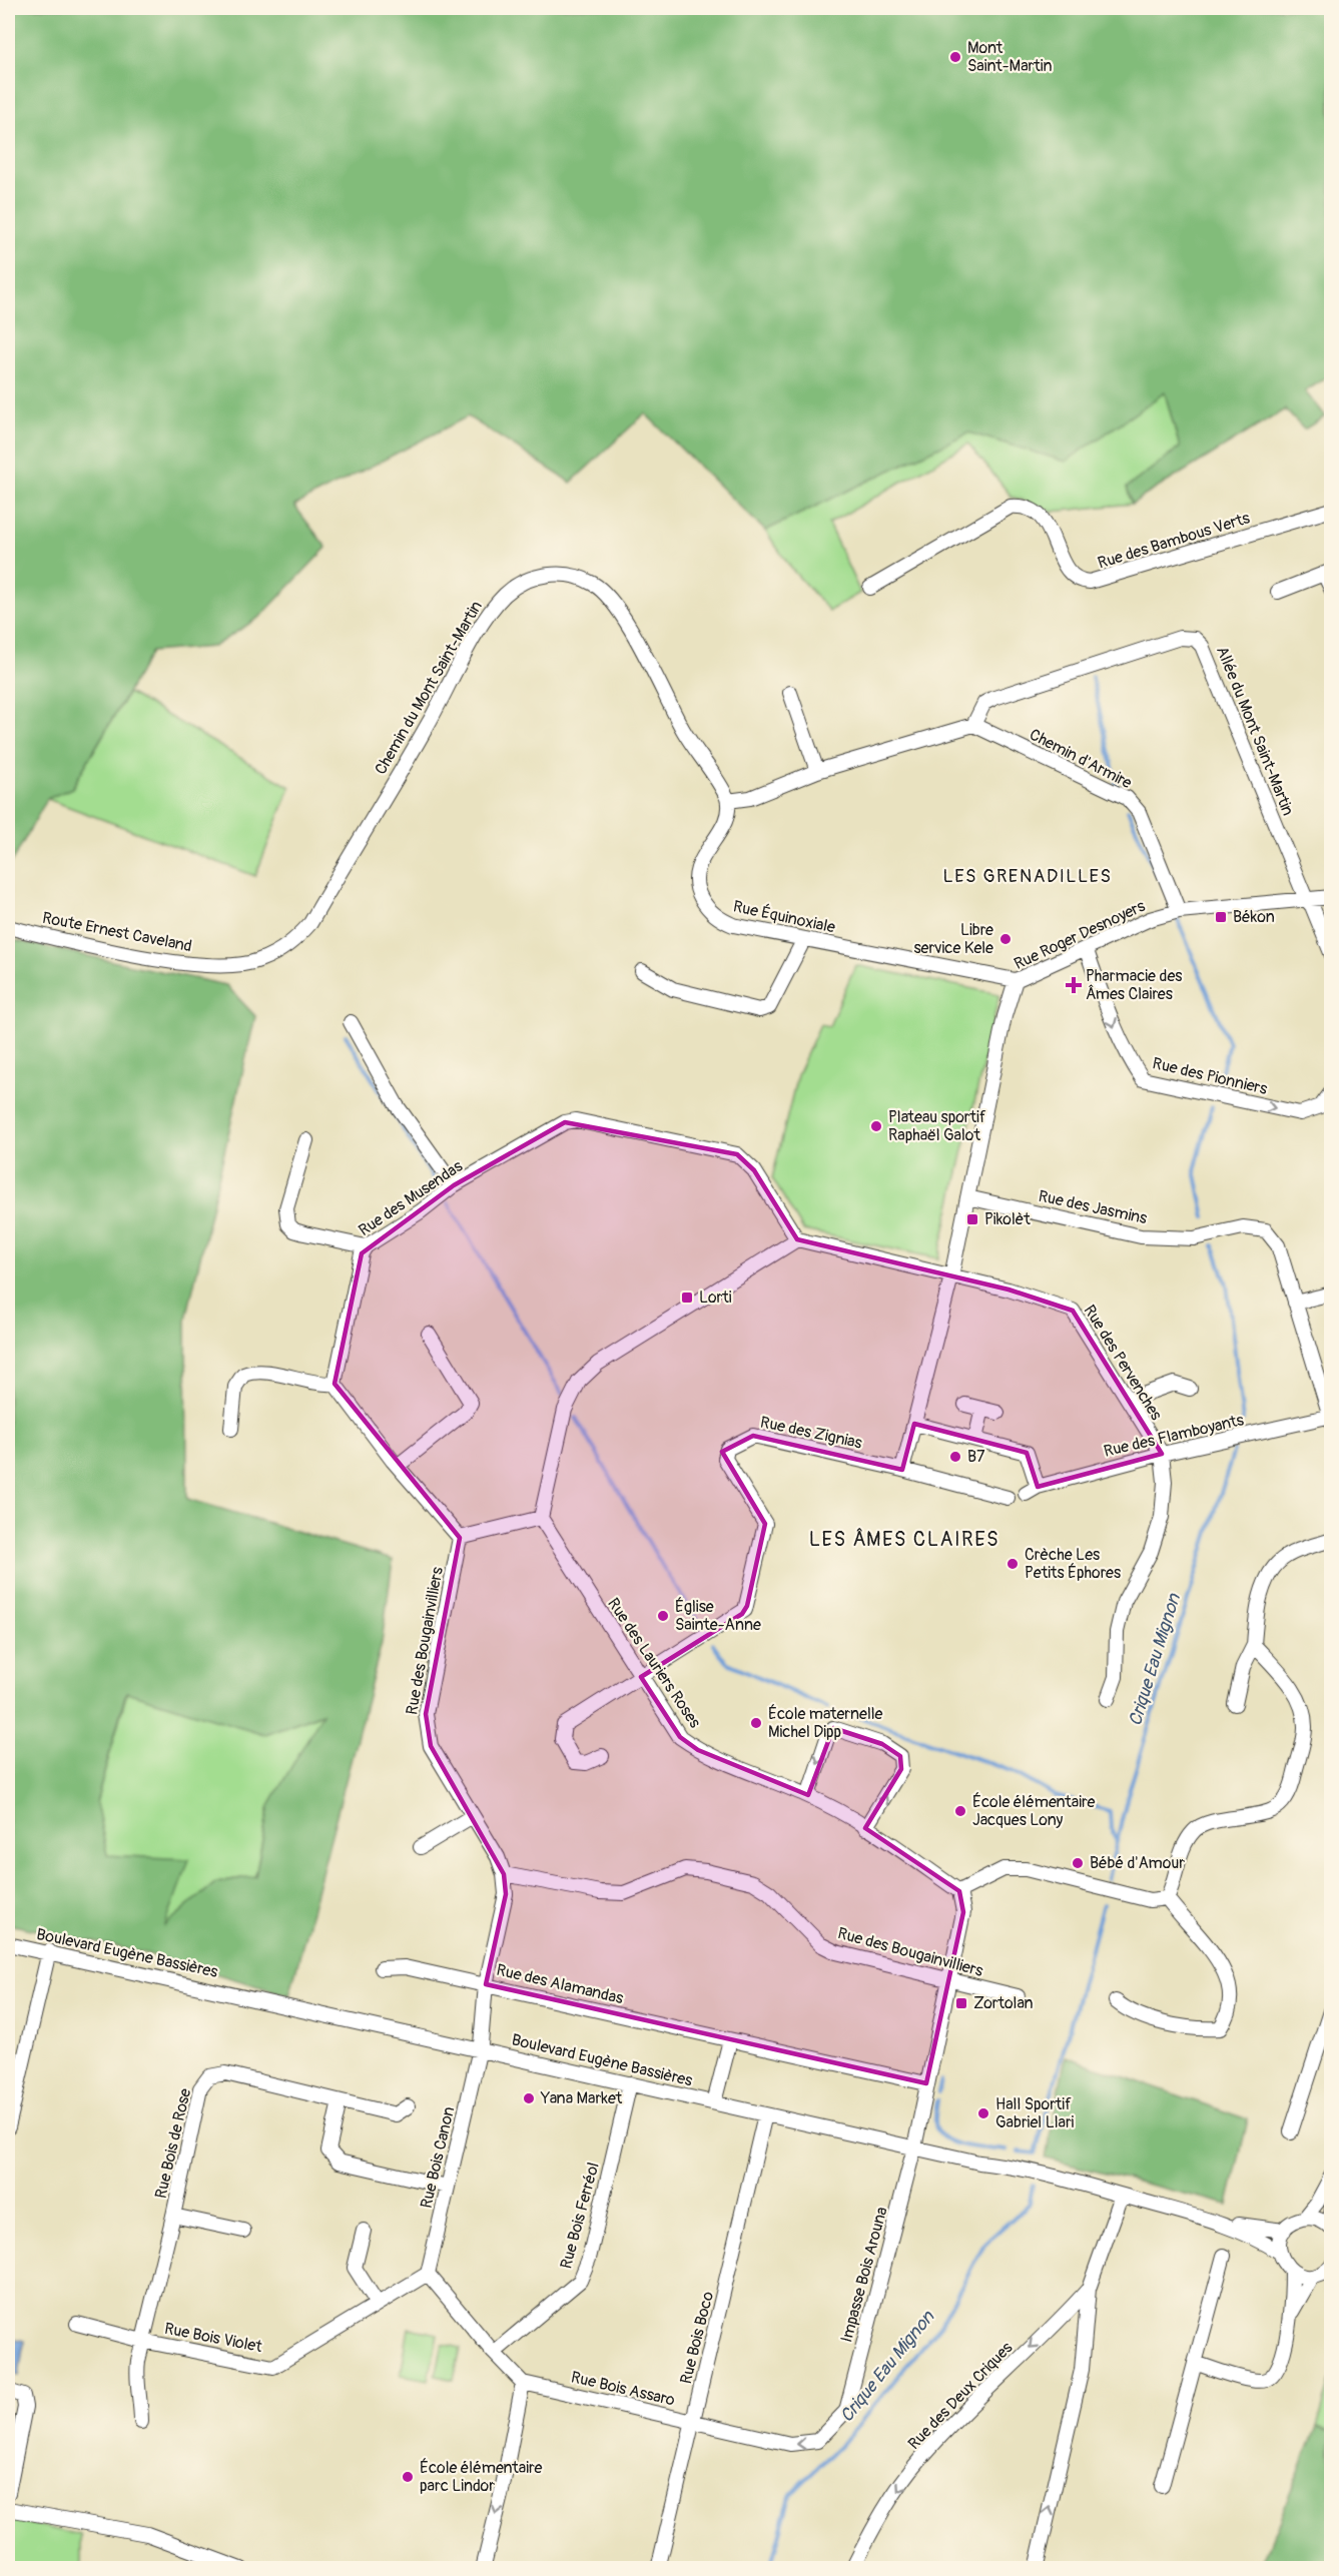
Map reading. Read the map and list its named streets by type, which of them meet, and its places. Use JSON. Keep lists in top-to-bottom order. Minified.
{"streets":{"street":["Rue des Bambous Verts","Chemin du Mont Saint-Martin","Allée du Mont Saint-Martin","Chemin d'Armire","Rue Équinoxiale","Route Ernest Caveland","Rue Roger Desnoyers","Rue des Pionniers","Rue des Musendas","Rue des Jasmins","Rue des Pervenches","Rue des Zignias","Rue des Flamboyants","Rue des Bougainvilliers","Rue des Lauriers Roses","Boulevard Eugène Bassières","Rue des Alamandas","Rue Bois de Rose","Rue Bois Canon","Rue Bois Ferréol","Impasse Bois Arouna","Rue Bois Violet","Rue Bois Boco","Rue Bois Assaro","Rue des Deux Criques"]},"crossings":[["Chemin du Mont Saint-Martin","Rue Équinoxiale"],["Chemin du Mont Saint-Martin","Route Ernest Caveland"],["Allée du Mont Saint-Martin","Chemin d'Armire"],["Allée du Mont Saint-Martin","Rue Roger Desnoyers"],["Chemin d'Armire","Rue Roger Desnoyers"],["Rue Équinoxiale","Rue Roger Desnoyers"],["Rue Roger Desnoyers","Rue des Pionniers"],["Rue Roger Desnoyers","Rue des Jasmins"],["Rue Roger Desnoyers","Rue des Pervenches"],["Rue Roger Desnoyers","Rue des Zignias"],["Rue des Musendas","Rue des Pervenches"],["Rue des Jasmins","Rue des Flamboyants"],["Rue des Pervenches","Rue des Flamboyants"],["Rue des Zignias","Rue des Lauriers Roses"],["Rue des Bougainvilliers","Boulevard Eugène Bassières"],["Rue des Bougainvilliers","Rue des Alamandas"],["Rue des Bougainvilliers","Rue Bois Canon"],["Boulevard Eugène Bassières","Rue Bois Canon"],["Boulevard Eugène Bassières","Rue Bois Ferréol"],["Boulevard Eugène Bassières","Impasse Bois Arouna"],["Boulevard Eugène Bassières","Rue Bois Boco"],["Boulevard Eugène Bassières","Rue des Deux Criques"],["Rue Bois de Rose","Rue Bois Violet"],["Rue Bois Canon","Rue Bois Violet"],["Impasse Bois Arouna","Rue Bois Assaro"],["Rue Bois Boco","Rue Bois Assaro"]],"one_way":["Rue des Pionniers","Rue Bois Assaro"],"districts":["LES GRENADILLES","LES ÂMES CLAIRES"],"water":["Crique Eau Mignon"],"places":{"other":["Mont Saint-Martin","Libre service Kele","Plateau sportif Raphaël Galot","B7","Crèche Les Petits Éphores","Église Sainte-Anne","École maternelle Michel Dipp","École élémentaire Jacques Lony","Bébé d'Amour","Yana Market","Hall Sportif Gabriel Llari","École élémentaire parc Lindor"],"transit":["Békon","Pikolèt","Lorti","Zortolan"],"health":["Pharmacie des Âmes Claires"]}}
